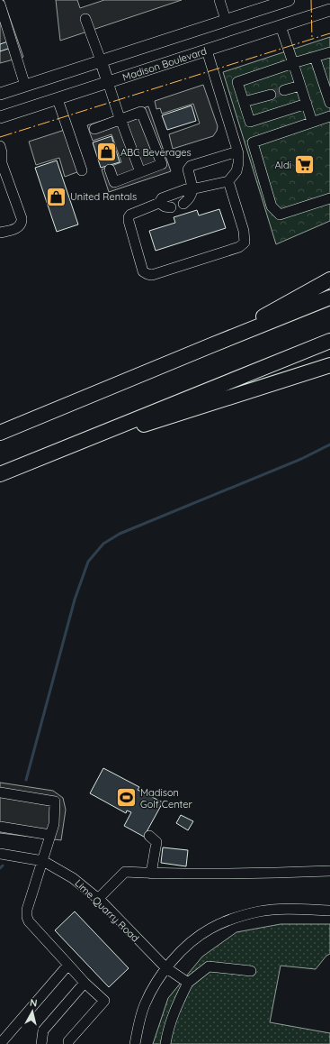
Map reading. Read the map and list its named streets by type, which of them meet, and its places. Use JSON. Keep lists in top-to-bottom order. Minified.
{"streets":{"main road":["Madison Boulevard"],"street":["Lime Quarry Road"]},"places":{"shop":["ABC Beverages","United Rentals"],"supermarket":["Aldi"],"sports":["Madison Golf Center"]},"north":"top"}
